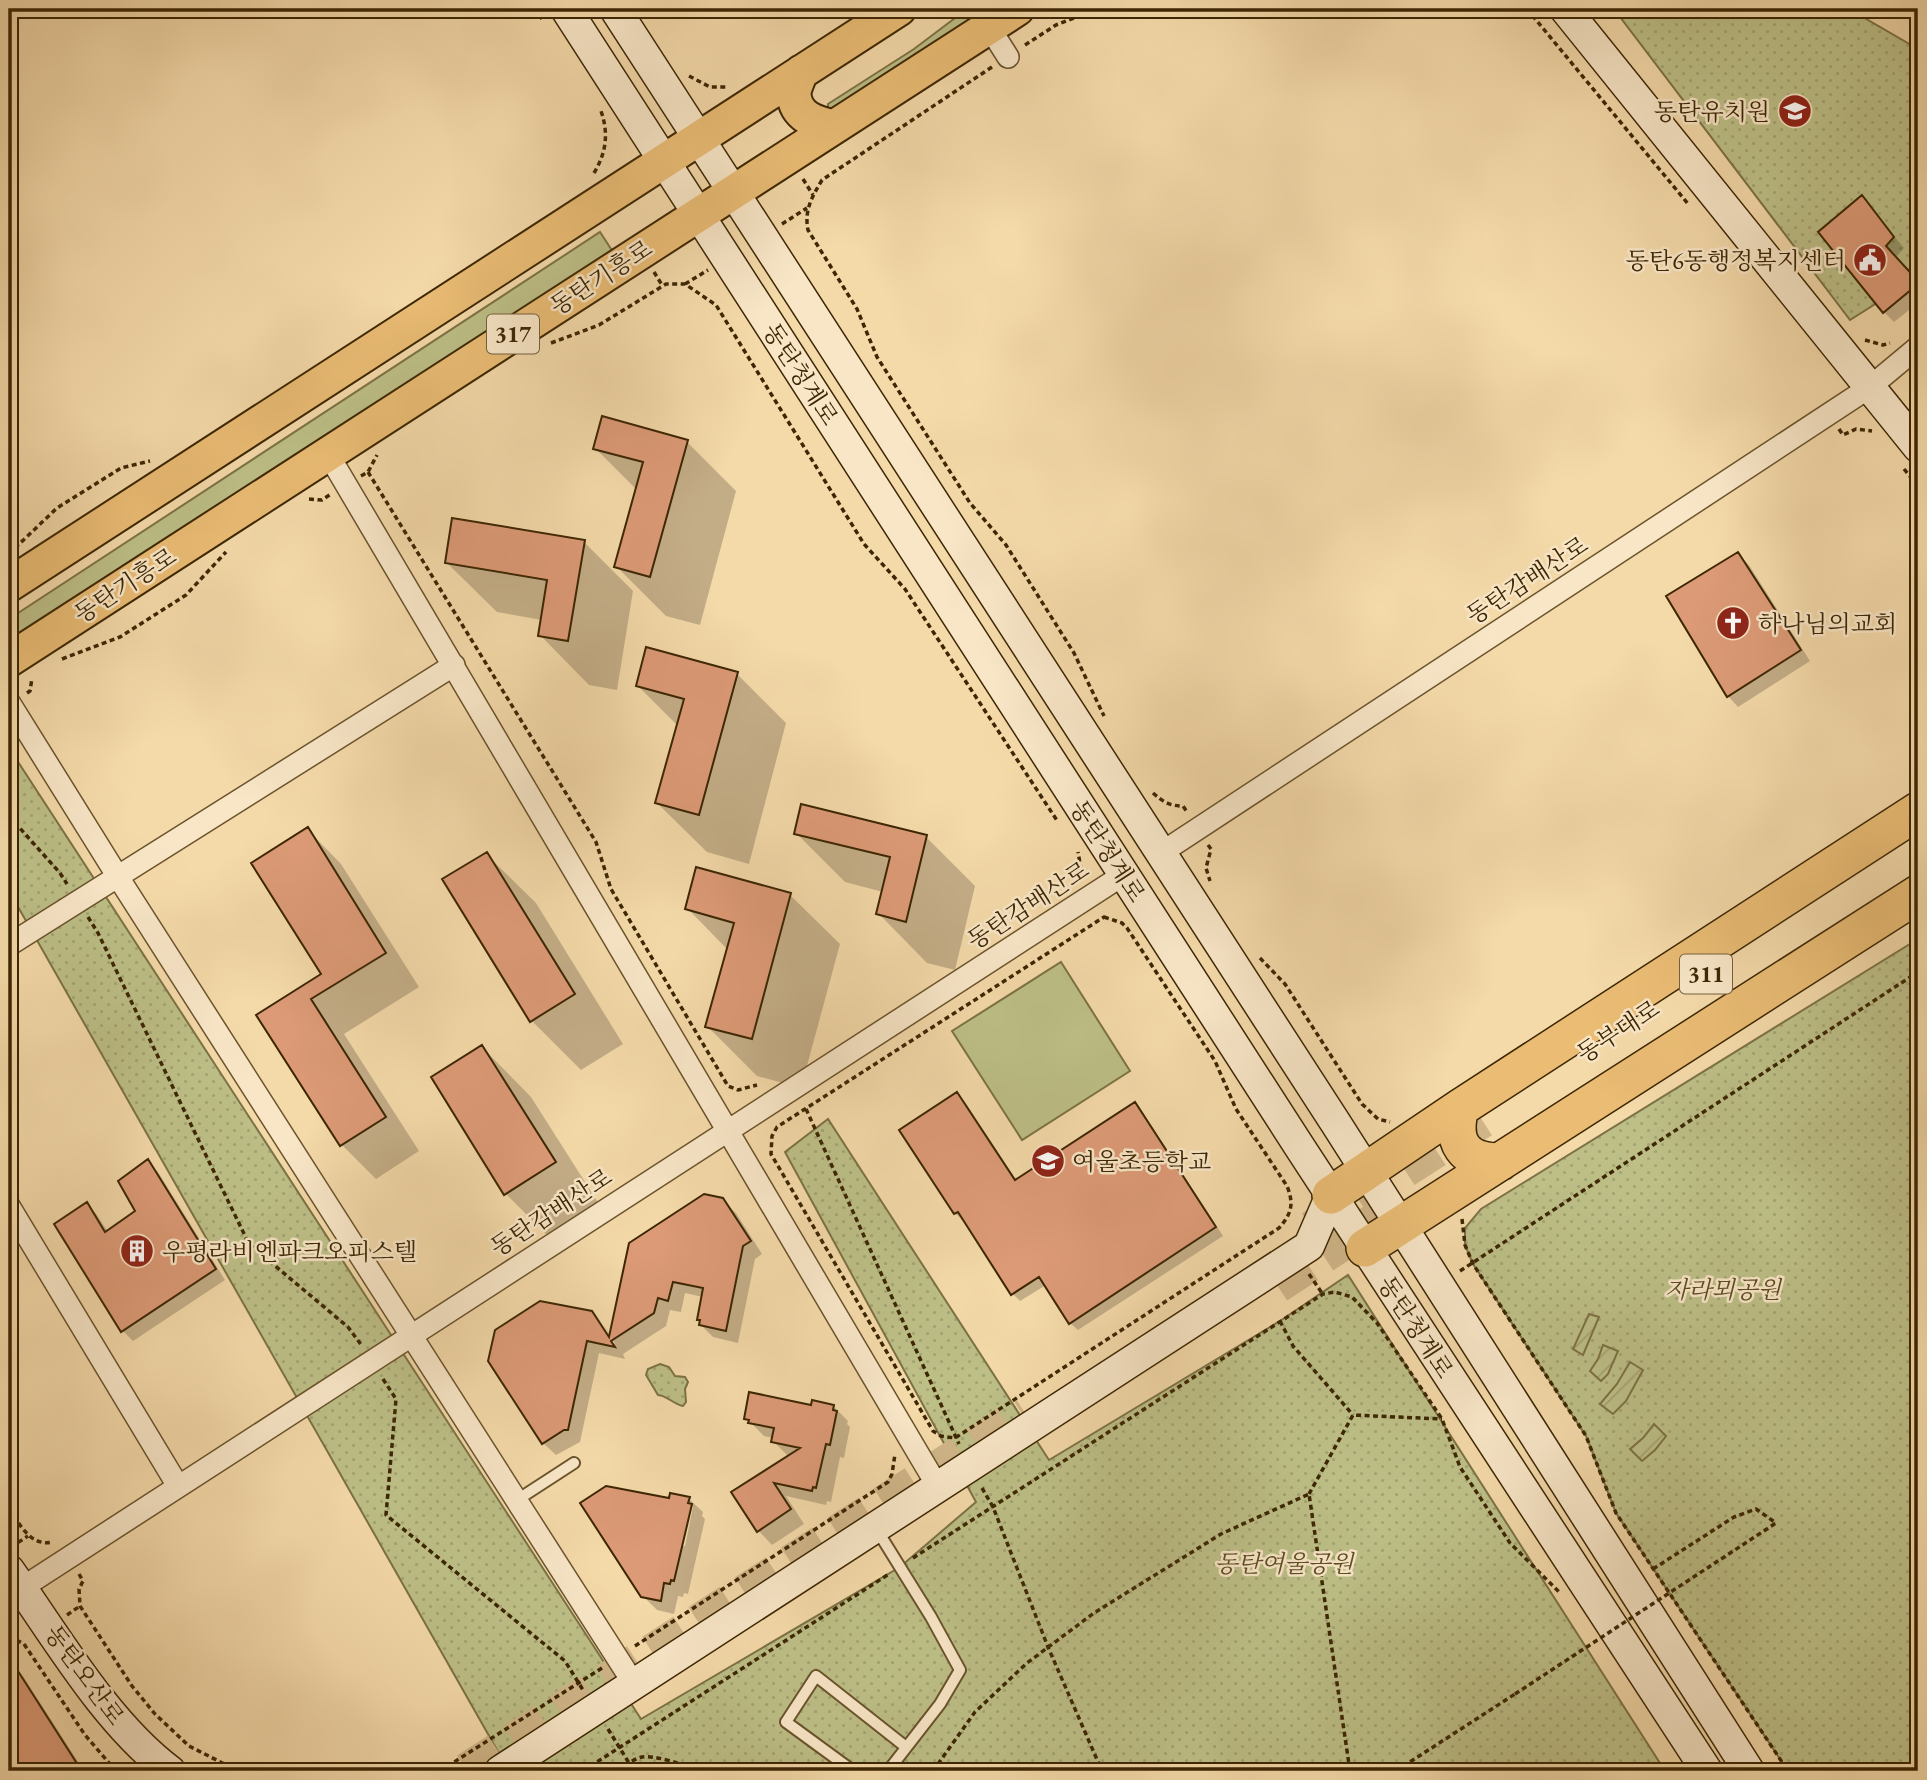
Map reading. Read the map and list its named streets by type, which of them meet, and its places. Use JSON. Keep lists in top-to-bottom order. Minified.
{"streets":{"highway":["311","동부대로"],"main road":["동탄기흥로","317"],"street":["동탄청계로","동탄감배산로","동탄오산로"]},"crossings":[["동탄기흥로","동탄청계로"],["317","동탄청계로"],["동탄청계로","동탄감배산로"],["동탄감배산로","동탄오산로"]],"parks":["자라뫼공원","동탄여울공원"],"places":{"school or university":["동탄유치원","여울초등학교"],"public building":["동탄6동행정복지센터"],"church":["하나님의교회"],"building":["우평라비엔파크오피스텔"]}}
